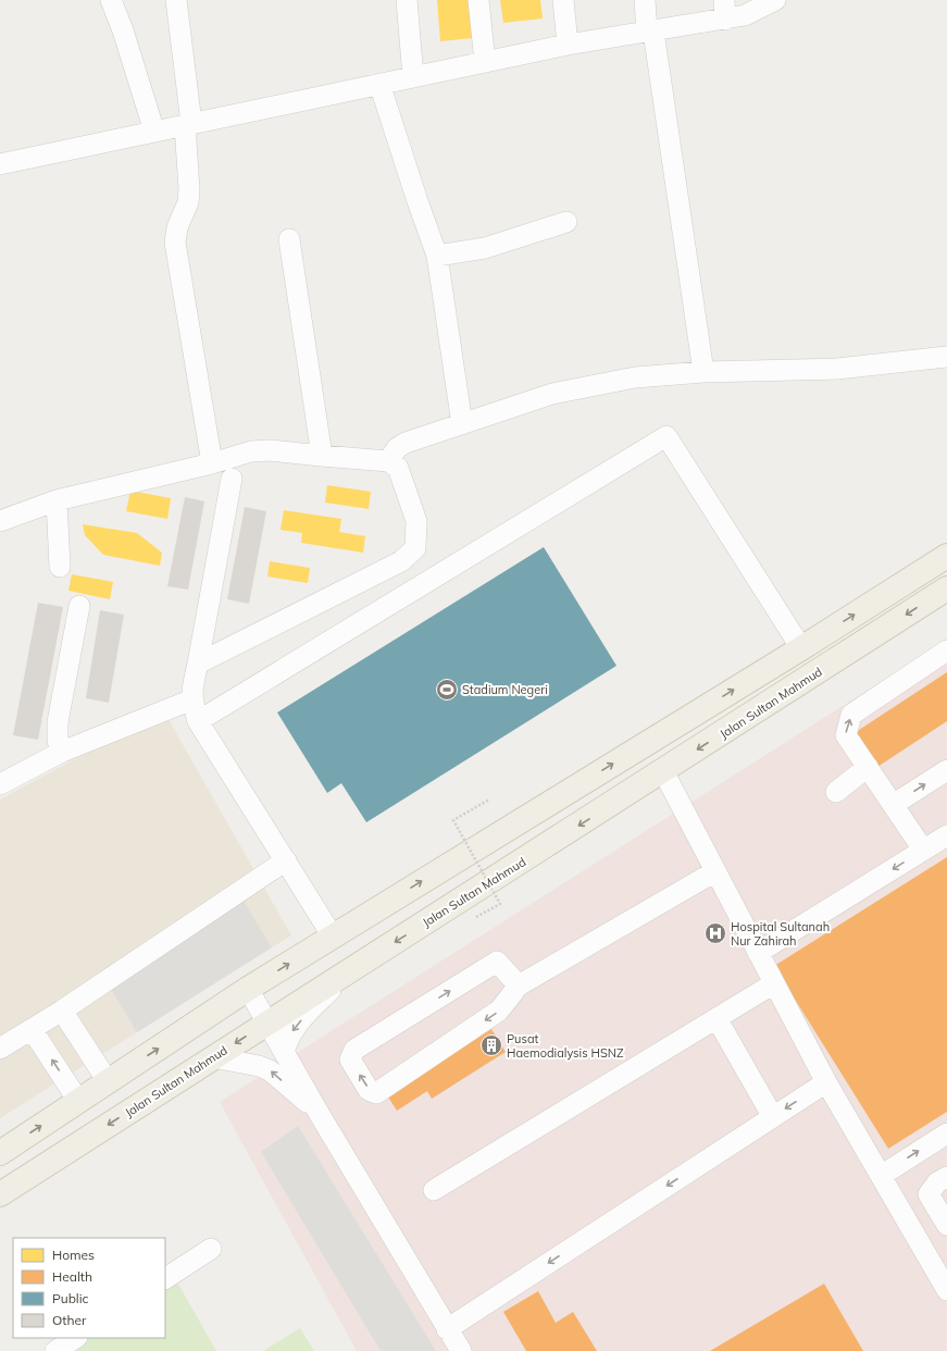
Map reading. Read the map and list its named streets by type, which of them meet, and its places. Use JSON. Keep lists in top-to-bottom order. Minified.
{"streets":{"main road":["Jalan Sultan Mahmud"]},"places":{"sports":["Stadium Negeri"],"hospital":["Hospital Sultanah Nur Zahirah"],"building":["Pusat Haemodialysis HSNZ"]},"legend":["Homes","Health","Public","Other"]}
